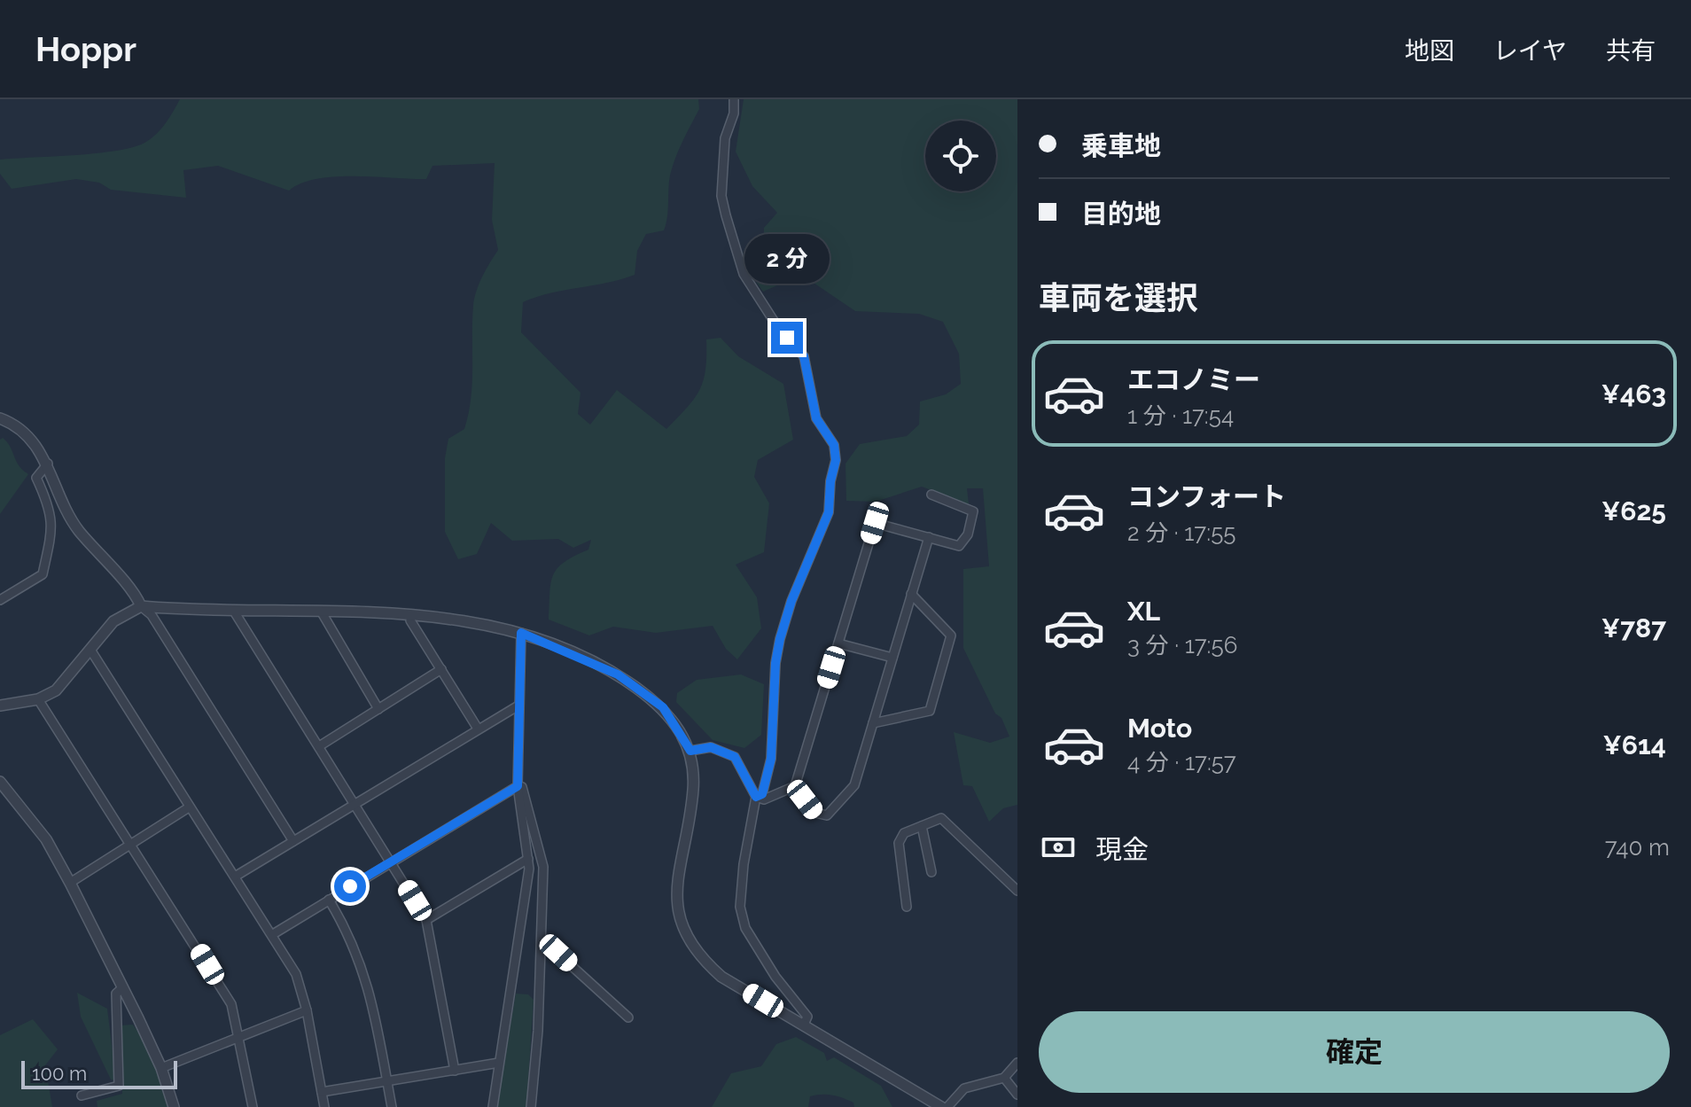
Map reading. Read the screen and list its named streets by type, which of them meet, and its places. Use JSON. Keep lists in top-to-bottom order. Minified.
{"scale_bar":"100 m","page":{"header":"Hoppr","nav":["地図","レイヤ","共有"],"banner":["乗車地","目的地"],"bubble":"2 分","heading":"車両を選択","list":[{"name":"エコノミー","note":"1 分 · 17:54","value":"¥463"},{"name":"コンフォート","note":"2 分 · 17:55","value":"¥625"},{"name":"XL","note":"3 分 · 17:56","value":"¥787"},{"name":"Moto","note":"4 分 · 17:57","value":"¥614"}],"pay":["現金","740 m"],"buttons":"確定","scale":"100 m"}}
